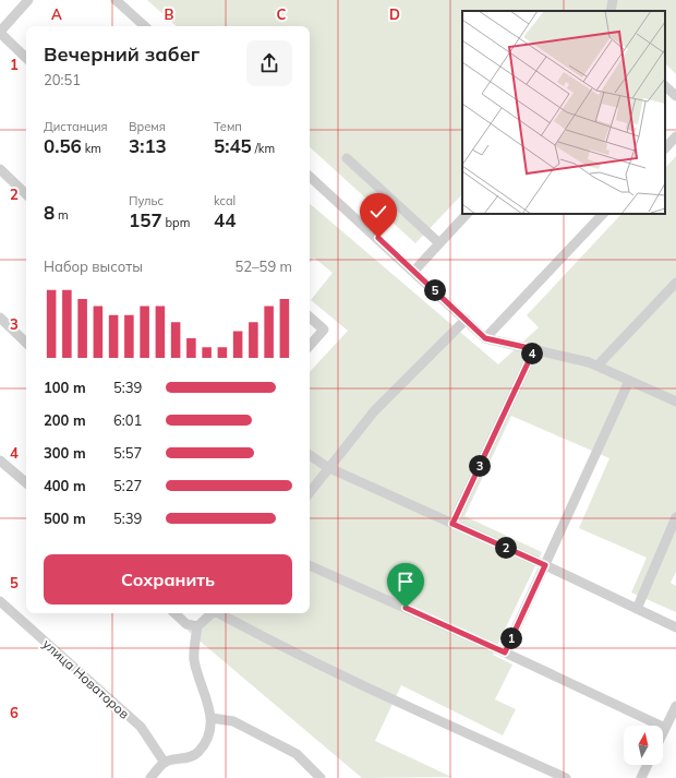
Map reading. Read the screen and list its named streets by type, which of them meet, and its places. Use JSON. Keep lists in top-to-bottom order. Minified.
{"streets":{"street":["улица Новаторов"]},"north":"top","page":{"heading":["Вечерний забег","20:51"],"stats":[["Дистанция","0.56 km"],["Время","3:13"],["Темп","5:45 /km"],["8 m"],["Пульс","157 bpm"],["kcal","44"]],"chart":["Набор высоты","52–59 m"],"pins":["5","4","3","2","1"],"list":[{"name":"100 m","note":"5:39"},{"name":"200 m","note":"6:01"},{"name":"300 m","note":"5:57"},{"name":"400 m","note":"5:27"},{"name":"500 m","note":"5:39"}],"buttons":"Сохранить"},"grid":{"columns":["A","B","C","D"],"rows":["1","2","3","4","5","6"]}}
